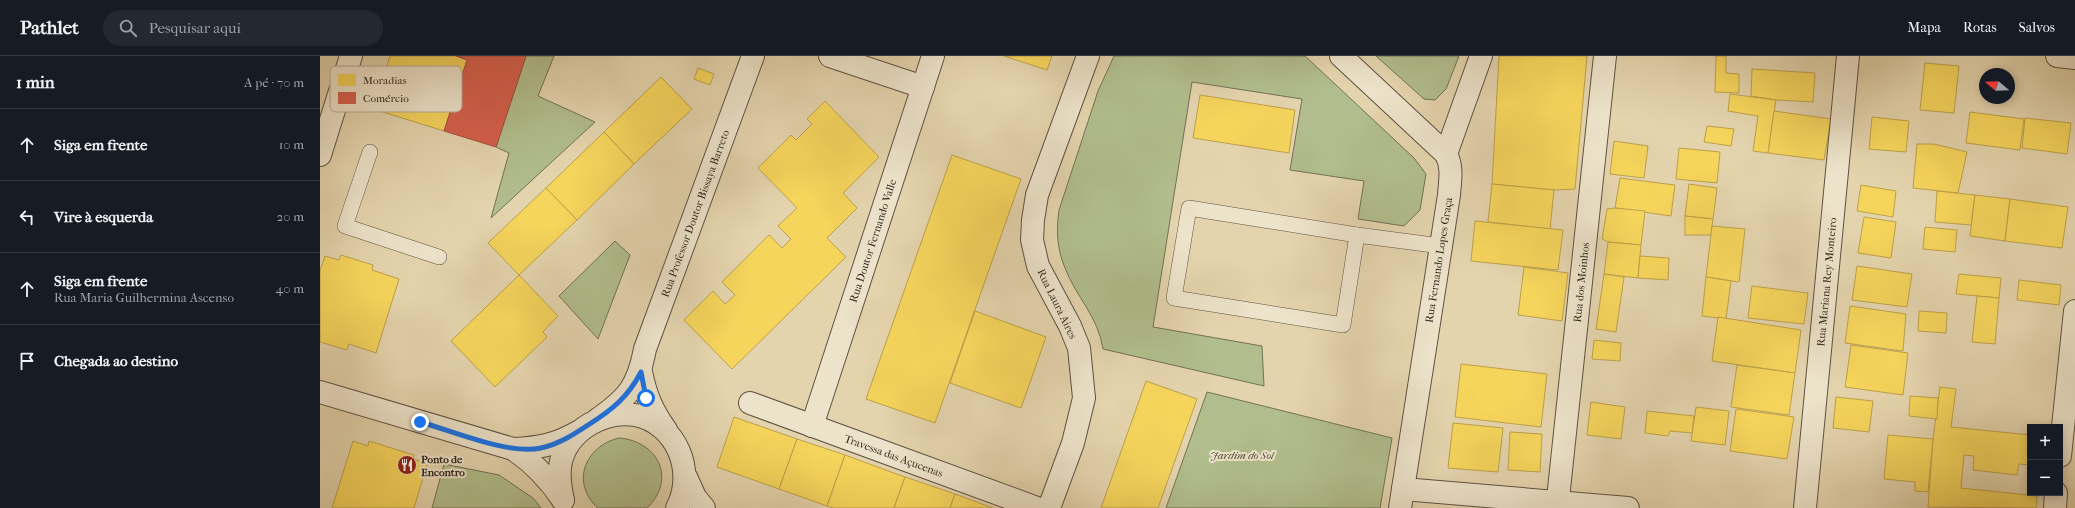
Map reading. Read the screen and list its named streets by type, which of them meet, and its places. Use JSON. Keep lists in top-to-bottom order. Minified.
{"streets":{"street":["Rua Professor Doutor Bissaya Barreto","Rua Doutor Fernando Valle","Rua Fernando Lopes Graça","Rua dos Moinhos","Rua Mariana Rey Monteiro","Rua Laura Aires","Travessa das Açucenas"]},"crossings":[["Rua Doutor Fernando Valle","Travessa das Açucenas"]],"parks":["Jardim do Sol"],"places":{"restaurant":["Ponto de Encontro"]},"legend":["Moradias","Comércio"],"north":"left","page":{"header":"Pathlet","search":"Pesquisar aqui","nav":["Mapa","Rotas","Salvos"],"heading":["1 min","A pé · 70 m"],"list":[["Siga em frente","10 m"],["Vire à esquerda","20 m"],["Siga em frente","Rua Maria Guilhermina Ascenso","40 m"],"Chegada ao destino"],"map_buttons":["+","−"]}}
